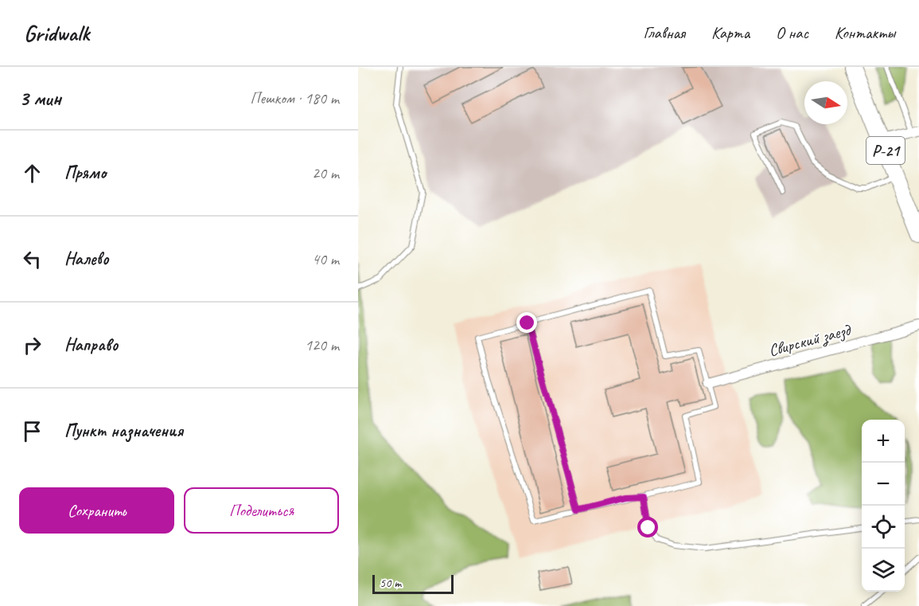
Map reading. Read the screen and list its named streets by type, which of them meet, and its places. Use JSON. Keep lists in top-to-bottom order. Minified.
{"streets":{"main road":["Р-21"],"street":["Свирский заезд"]},"scale_bar":"50 m","north":"right","page":{"header":"Gridwalk","nav":["Главная","Карта","О нас","Контакты"],"heading":["3 мин","Пешком · 180 m"],"list":[["Прямо","20 m"],["Налево","40 m"],["Направо","120 m"],"Пункт назначения"],"map_buttons":["+","−"],"buttons":["Сохранить","Поделиться"],"scale":"50 m"}}
